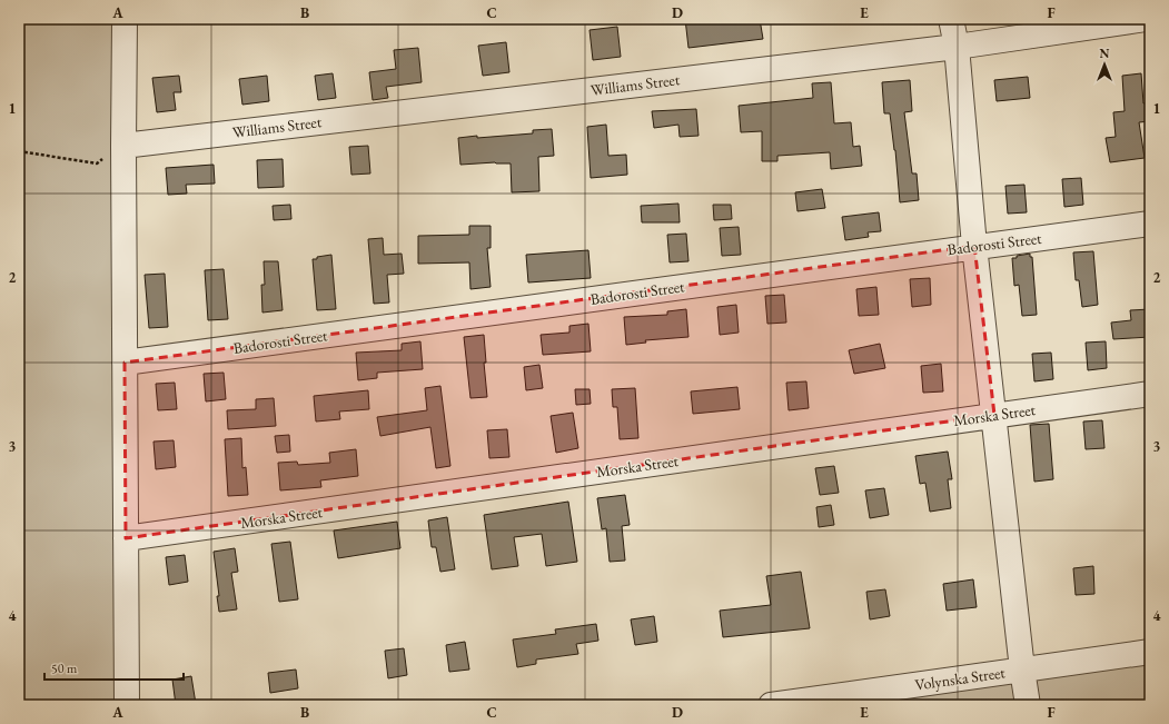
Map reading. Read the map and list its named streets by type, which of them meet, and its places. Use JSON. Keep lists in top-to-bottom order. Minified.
{"streets":{"street":["Williams Street","Badorosti Street","Morska Street","Volynska Street"]},"scale_bar":"50 m","north":"top","grid":{"columns":["A","B","C","D","E","F"],"rows":["1","2","3","4"]}}
